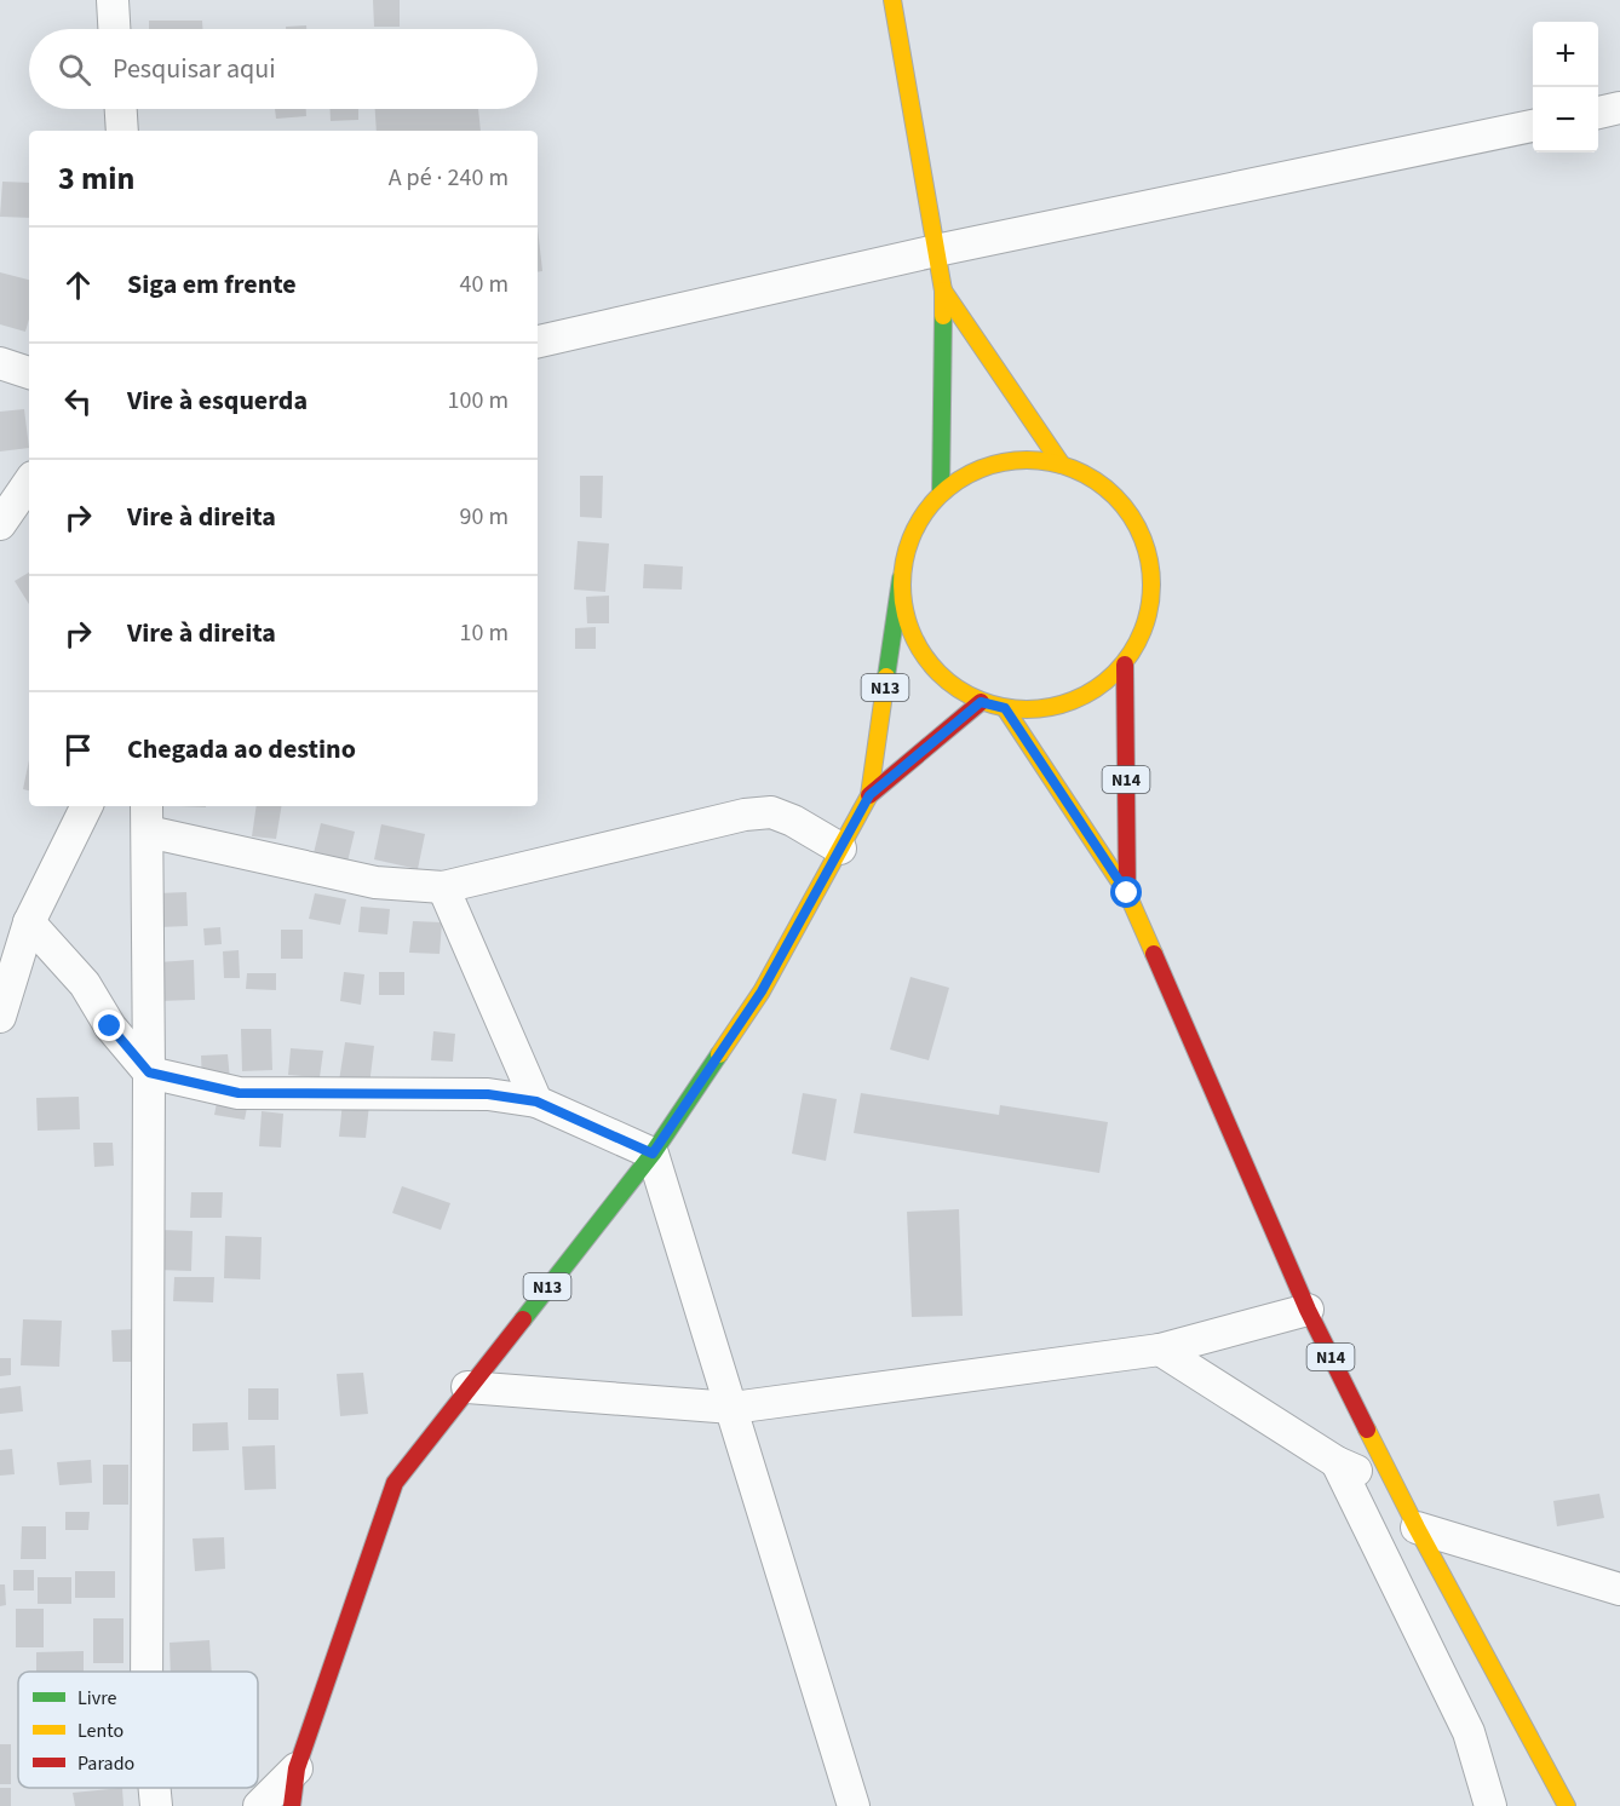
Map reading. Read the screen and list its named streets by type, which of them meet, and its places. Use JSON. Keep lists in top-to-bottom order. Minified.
{"streets":{"main road":["N13","N14"]},"crossings":[["N13","N14"]],"legend":["Livre","Lento","Parado"],"page":{"map_buttons":["+","−"],"search":"Pesquisar aqui","heading":["3 min","A pé · 240 m"],"list":[["Siga em frente","40 m"],["Vire à esquerda","100 m"],["Vire à direita","90 m"],["Vire à direita","10 m"],"Chegada ao destino"]}}
